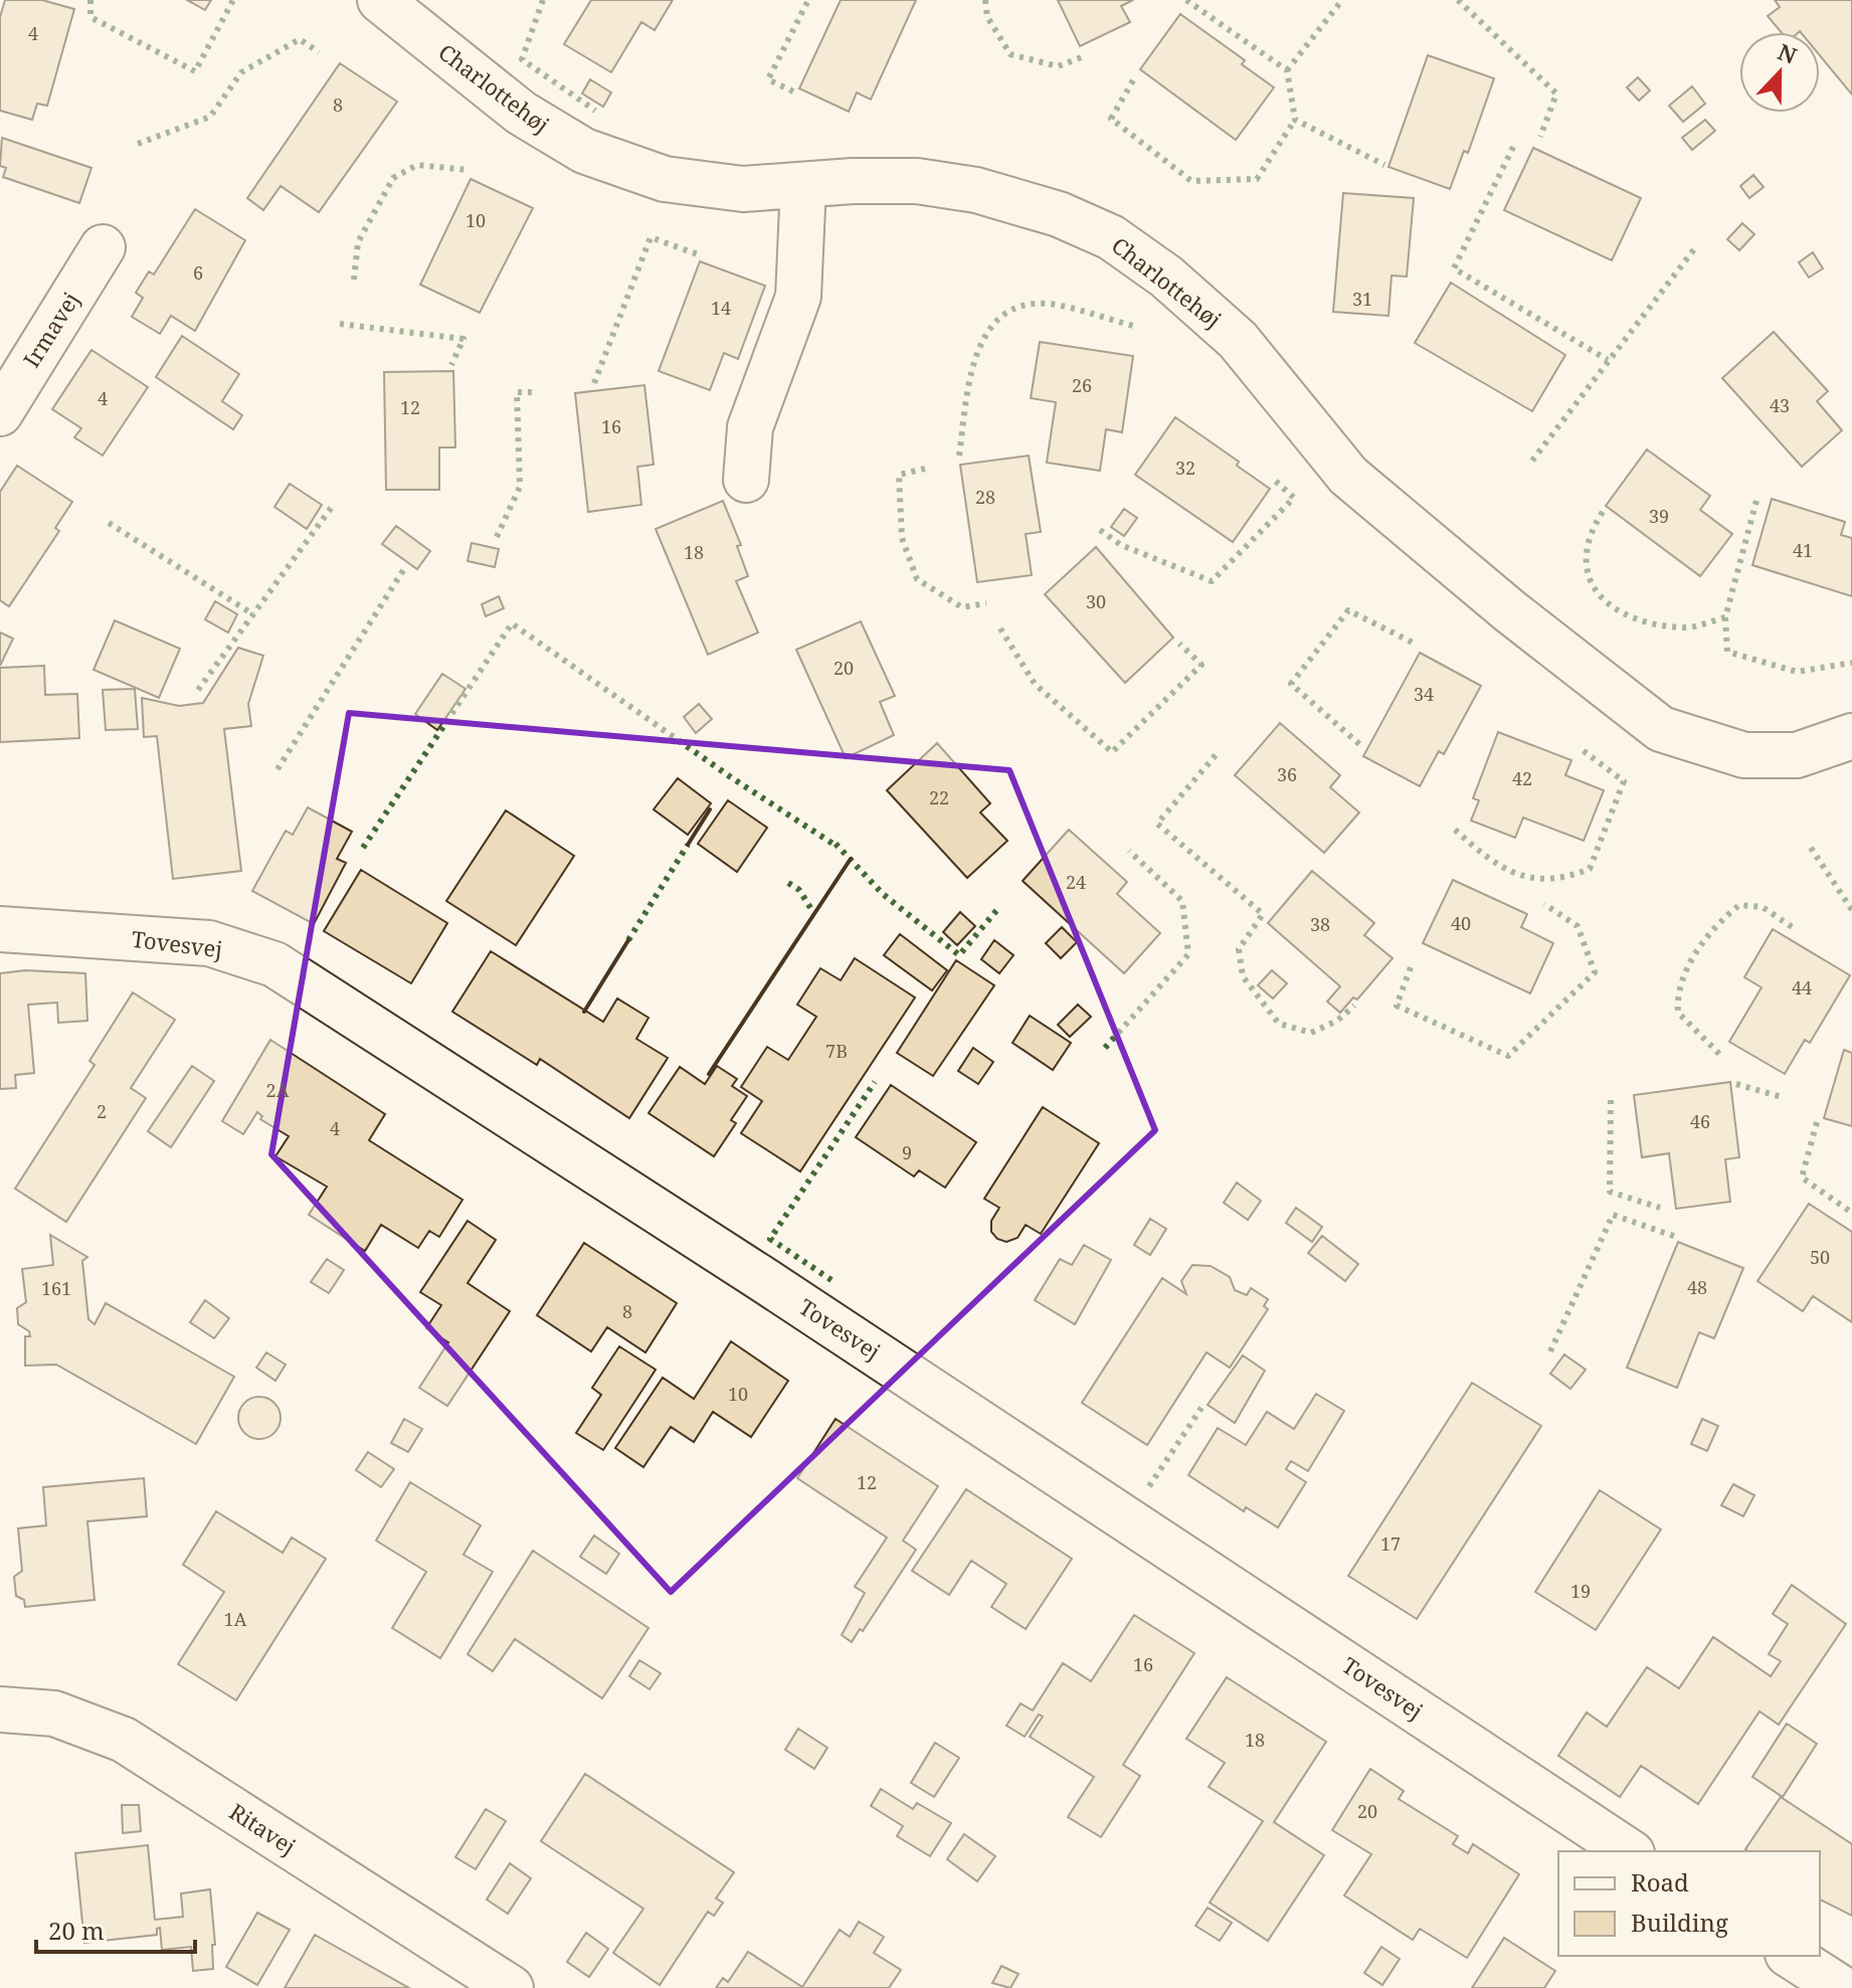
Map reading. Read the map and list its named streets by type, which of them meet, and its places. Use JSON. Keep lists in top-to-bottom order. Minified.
{"streets":{"street":["Charlottehøj","Irmavej","Tovesvej","Ritavej"]},"house_numbers":["4","8","10","6","31","14","26","4","43","12","16","32","28","39","41","18","30","20","34","36","42","22","24","40","38","44","7B","2A","2","46","4","9","50","48","161","8","10","12","17","19","1A","16","18","20"],"legend":["Road","Building"],"scale_bar":"20 m","north":"top"}
